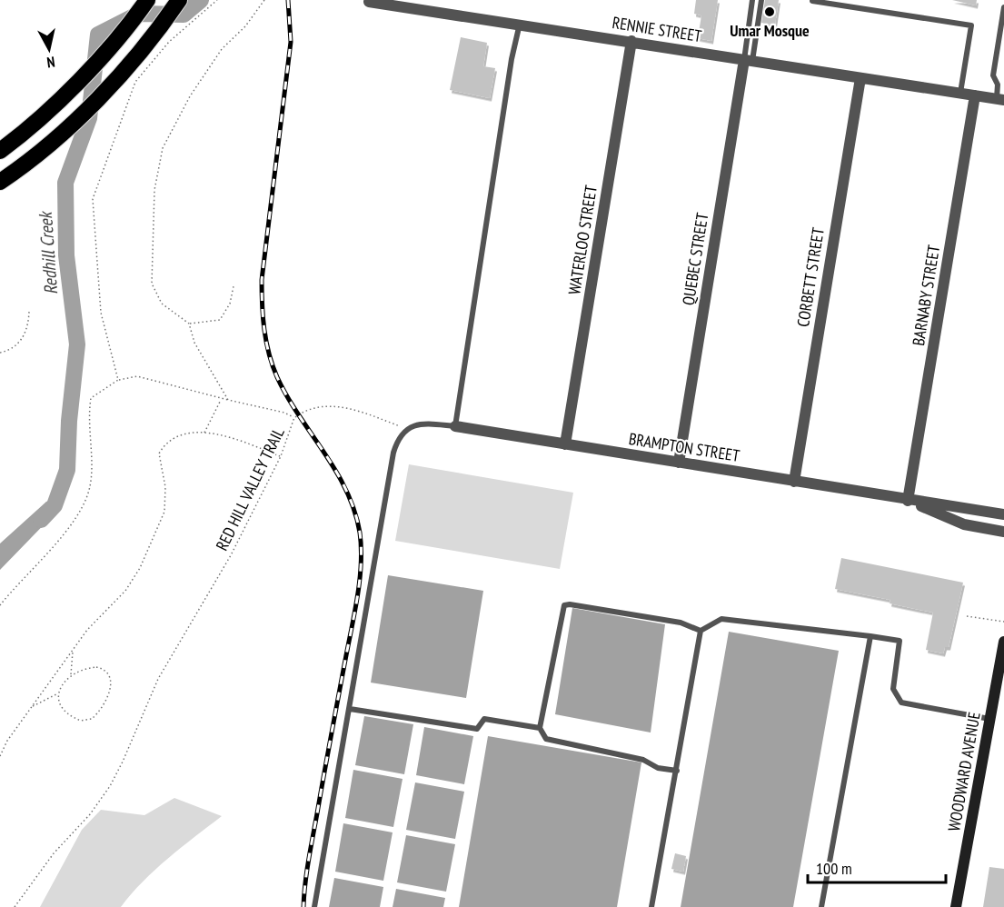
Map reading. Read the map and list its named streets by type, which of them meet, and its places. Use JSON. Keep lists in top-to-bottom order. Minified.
{"streets":{"main road":["WOODWARD AVENUE"],"street":["RENNIE STREET","WATERLOO STREET","QUEBEC STREET","CORBETT STREET","BARNABY STREET","BRAMPTON STREET"],"path":["RED HILL VALLEY TRAIL"]},"crossings":[["RENNIE STREET","WATERLOO STREET"],["RENNIE STREET","QUEBEC STREET"],["RENNIE STREET","CORBETT STREET"],["RENNIE STREET","BARNABY STREET"],["WATERLOO STREET","BRAMPTON STREET"],["QUEBEC STREET","BRAMPTON STREET"],["CORBETT STREET","BRAMPTON STREET"],["BARNABY STREET","BRAMPTON STREET"]],"water":["Redhill Creek"],"places":["Umar Mosque"],"scale_bar":"100 m","north":"bottom"}
